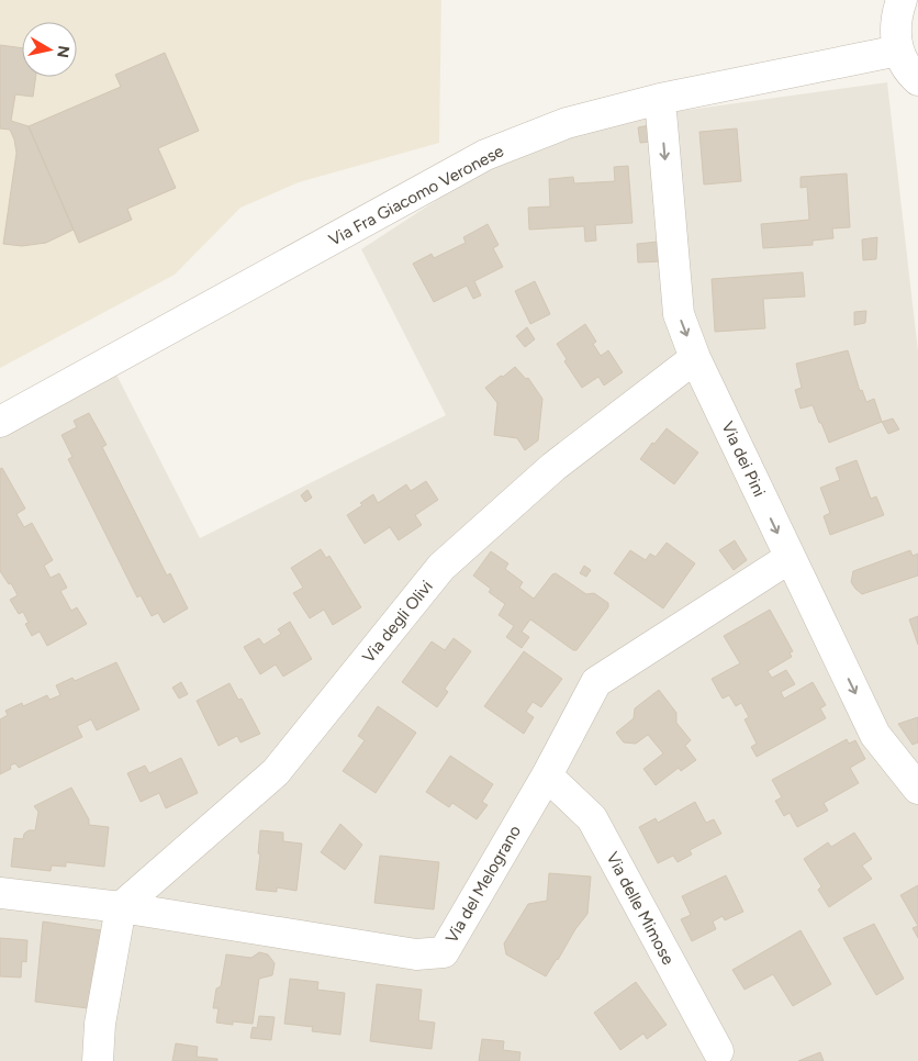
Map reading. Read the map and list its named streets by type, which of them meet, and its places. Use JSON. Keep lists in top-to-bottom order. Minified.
{"streets":{"street":["Via Fra Giacomo Veronese","Via dei Pini","Via degli Olivi","Via del Melograno","Via delle Mimose"]},"crossings":[["Via Fra Giacomo Veronese","Via dei Pini"],["Via dei Pini","Via degli Olivi"],["Via dei Pini","Via del Melograno"],["Via degli Olivi","Via del Melograno"],["Via del Melograno","Via delle Mimose"]],"one_way":["Via dei Pini"],"north":"right"}
